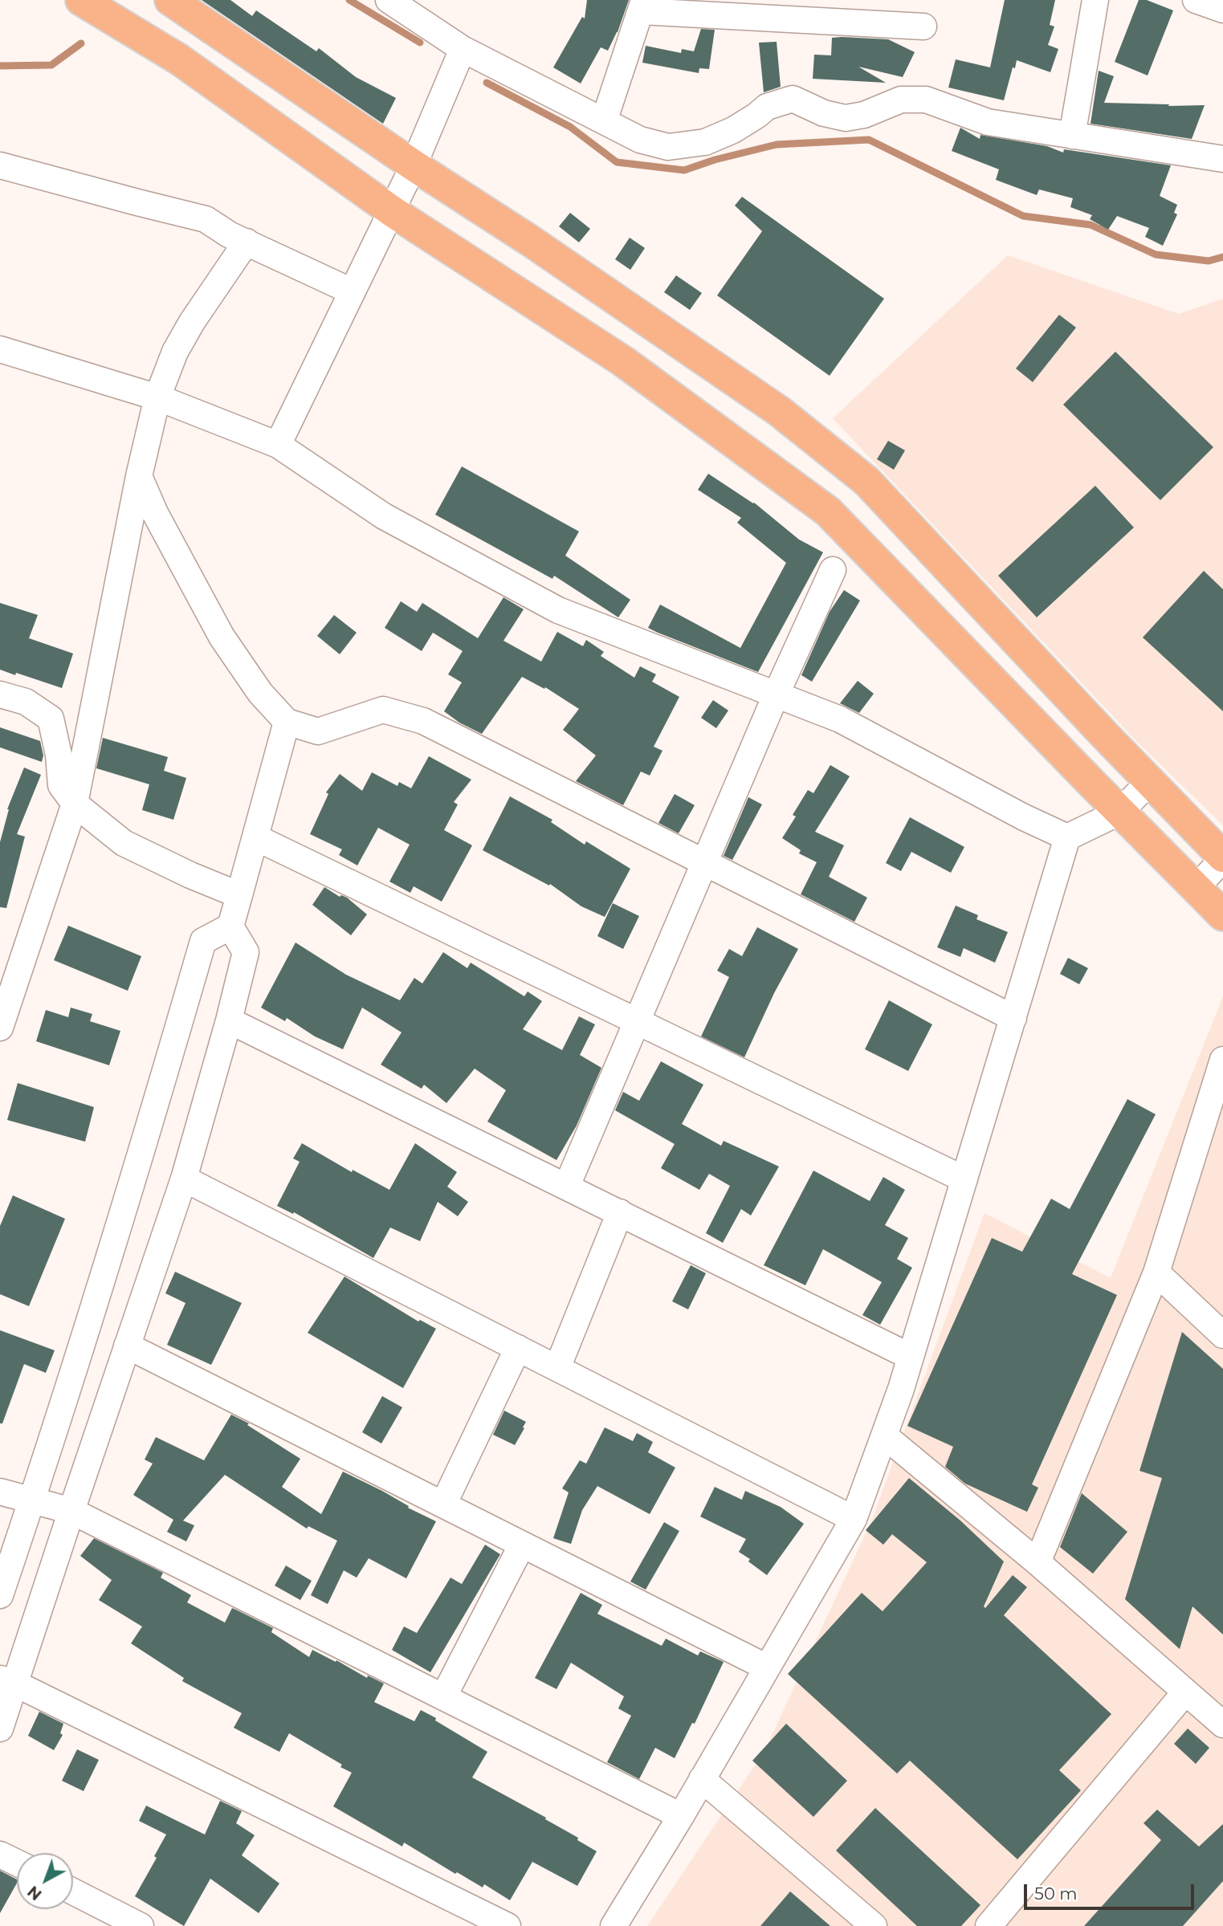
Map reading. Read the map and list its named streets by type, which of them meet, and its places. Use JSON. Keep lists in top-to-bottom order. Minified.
{"scale_bar":"50 m","north":"bottom left"}
